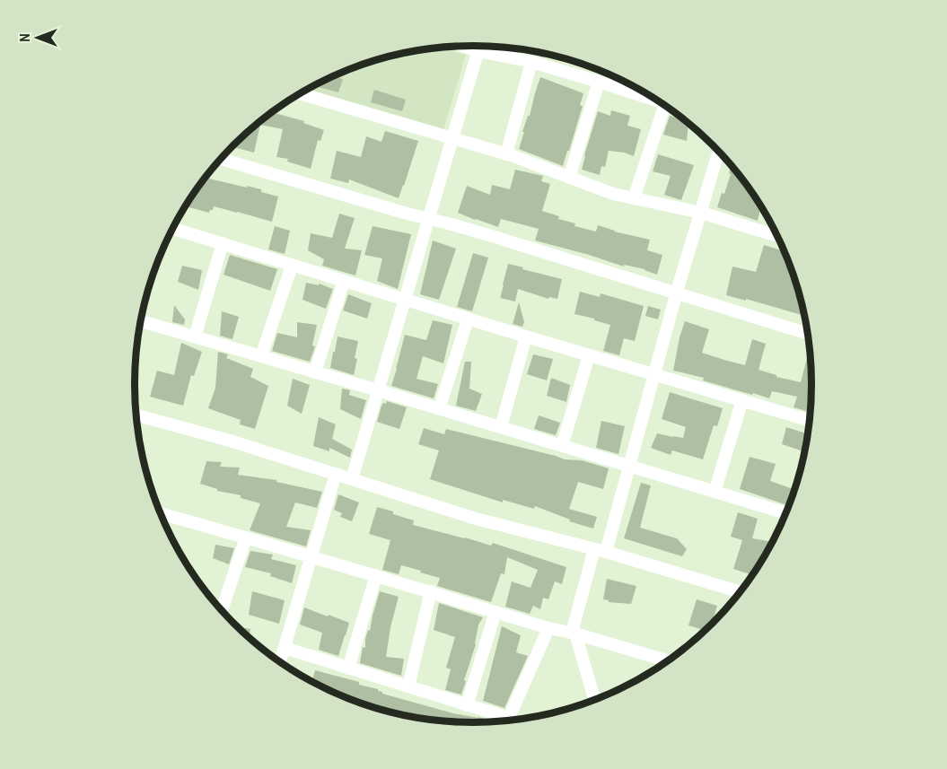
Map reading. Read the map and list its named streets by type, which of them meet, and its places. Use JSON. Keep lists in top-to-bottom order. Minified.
{"north":"left"}
